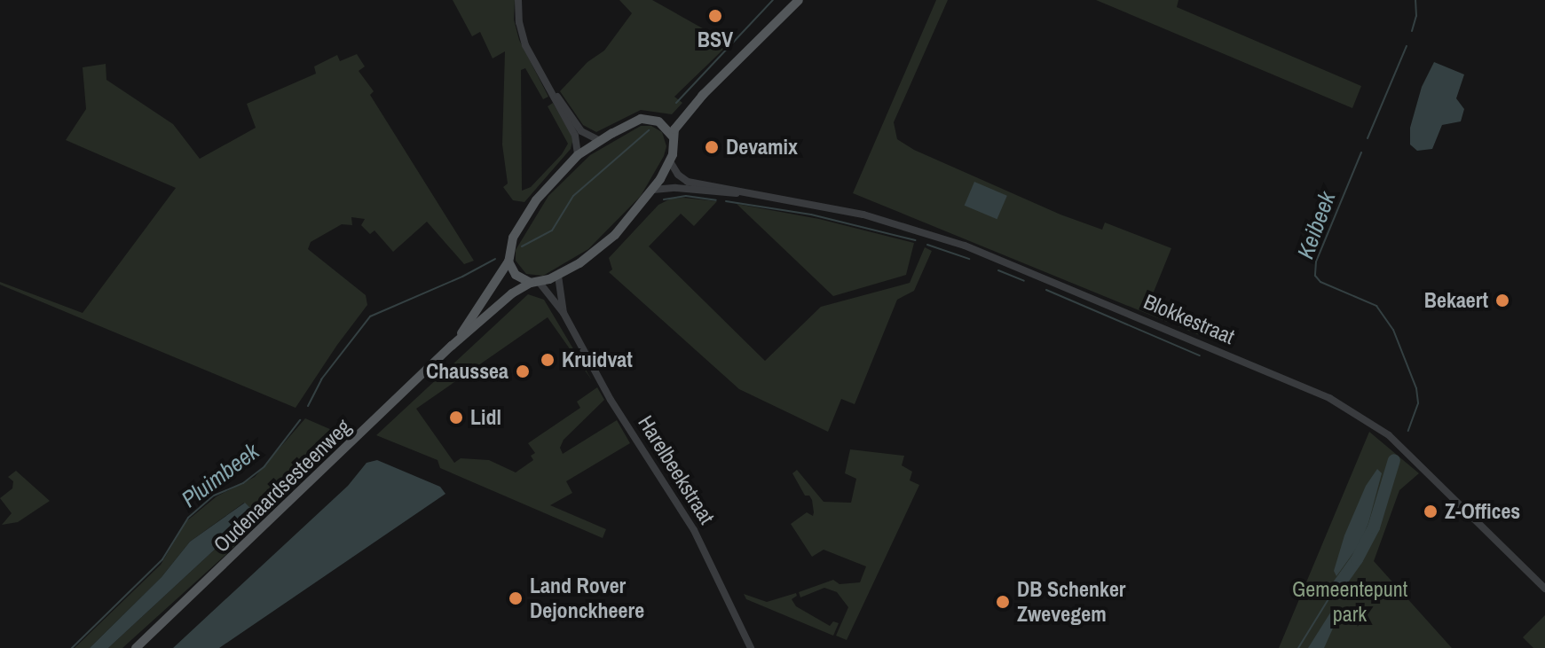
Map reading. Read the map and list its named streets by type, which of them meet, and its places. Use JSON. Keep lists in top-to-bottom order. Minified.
{"streets":{"main road":["Oudenaardsesteenweg"],"street":["Blokkestraat","Harelbeekstraat"]},"crossings":[["Blokkestraat","Oudenaardsesteenweg"],["Harelbeekstraat","Oudenaardsesteenweg"]],"water":["Keibeek","Pluimbeek"],"parks":["Gemeentepunt park"],"places":["BSV","Devamix","Bekaert","Kruidvat","Chaussea","Lidl","Z-Offices","Land Rover Dejonckheere","DB Schenker Zwevegem"]}
